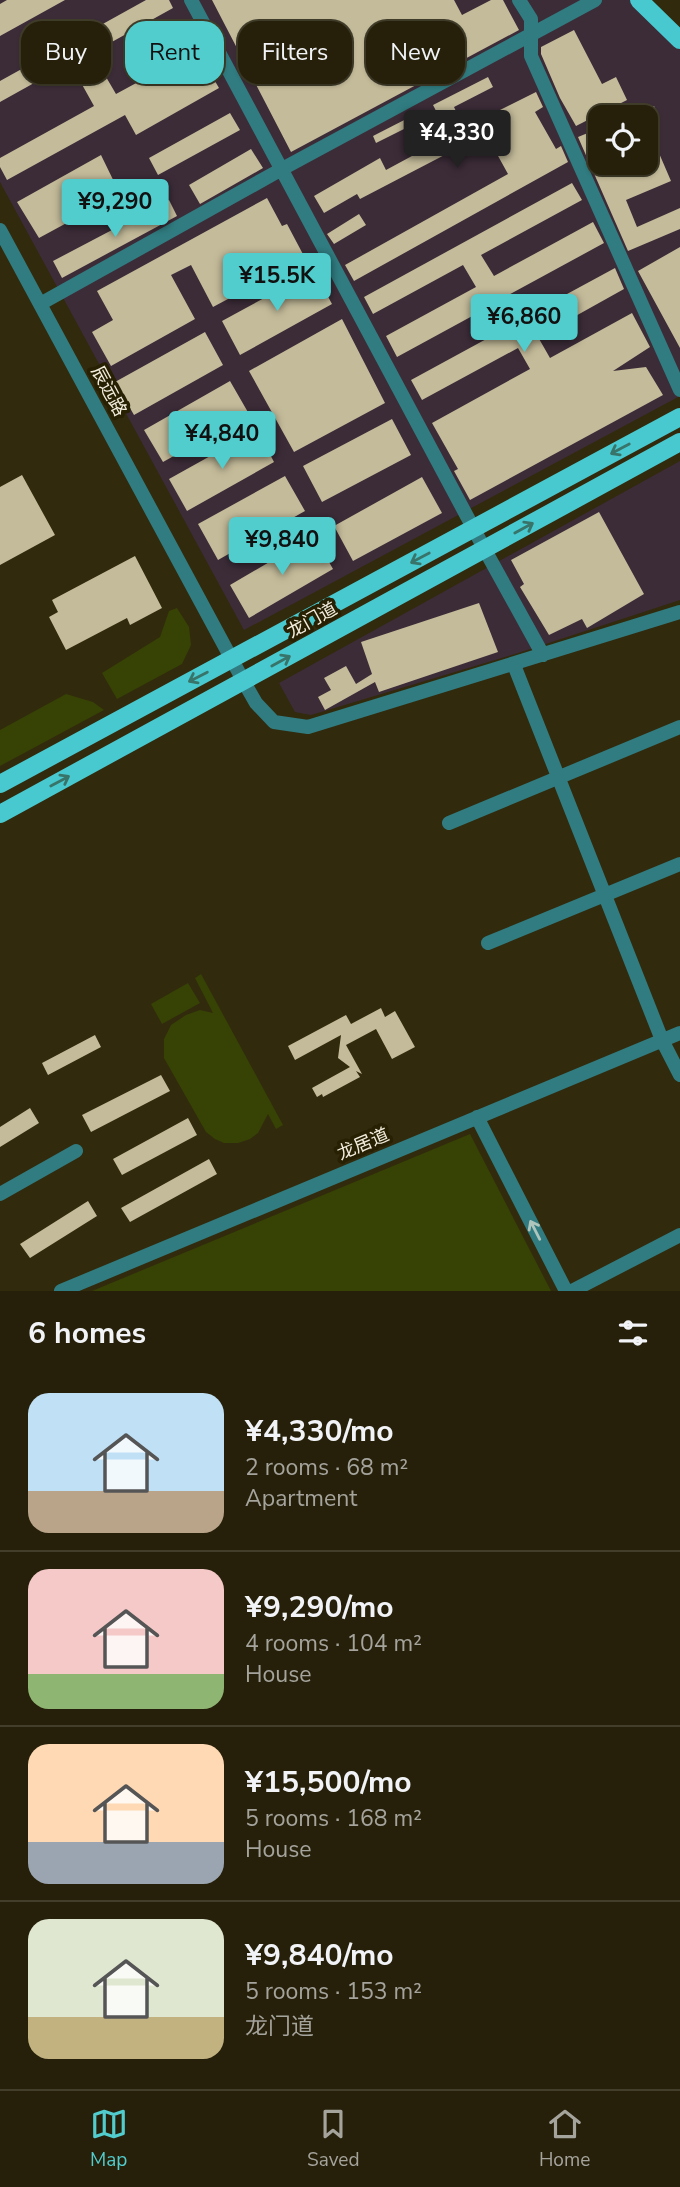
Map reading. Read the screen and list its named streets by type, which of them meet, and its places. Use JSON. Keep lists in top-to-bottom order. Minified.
{"streets":{"main road":["龙门道"],"street":["辰远路","龙居道"]},"crossings":[["辰远路","龙门道"]],"page":{"chip":["Buy","Rent","Filters","New"],"price":["¥4,330","¥9,290","¥15.5K","¥6,860","¥4,840","¥9,840"],"heading":"6 homes","list":[{"name":"¥4,330/mo","note":"2 rooms · 68 m² · Apartment"},{"name":"¥9,290/mo","note":"4 rooms · 104 m² · House"},{"name":"¥15,500/mo","note":"5 rooms · 168 m² · House"},{"name":"¥9,840/mo","note":"5 rooms · 153 m² · 龙门道"}],"tabs":["Map","Saved","Home"]}}
